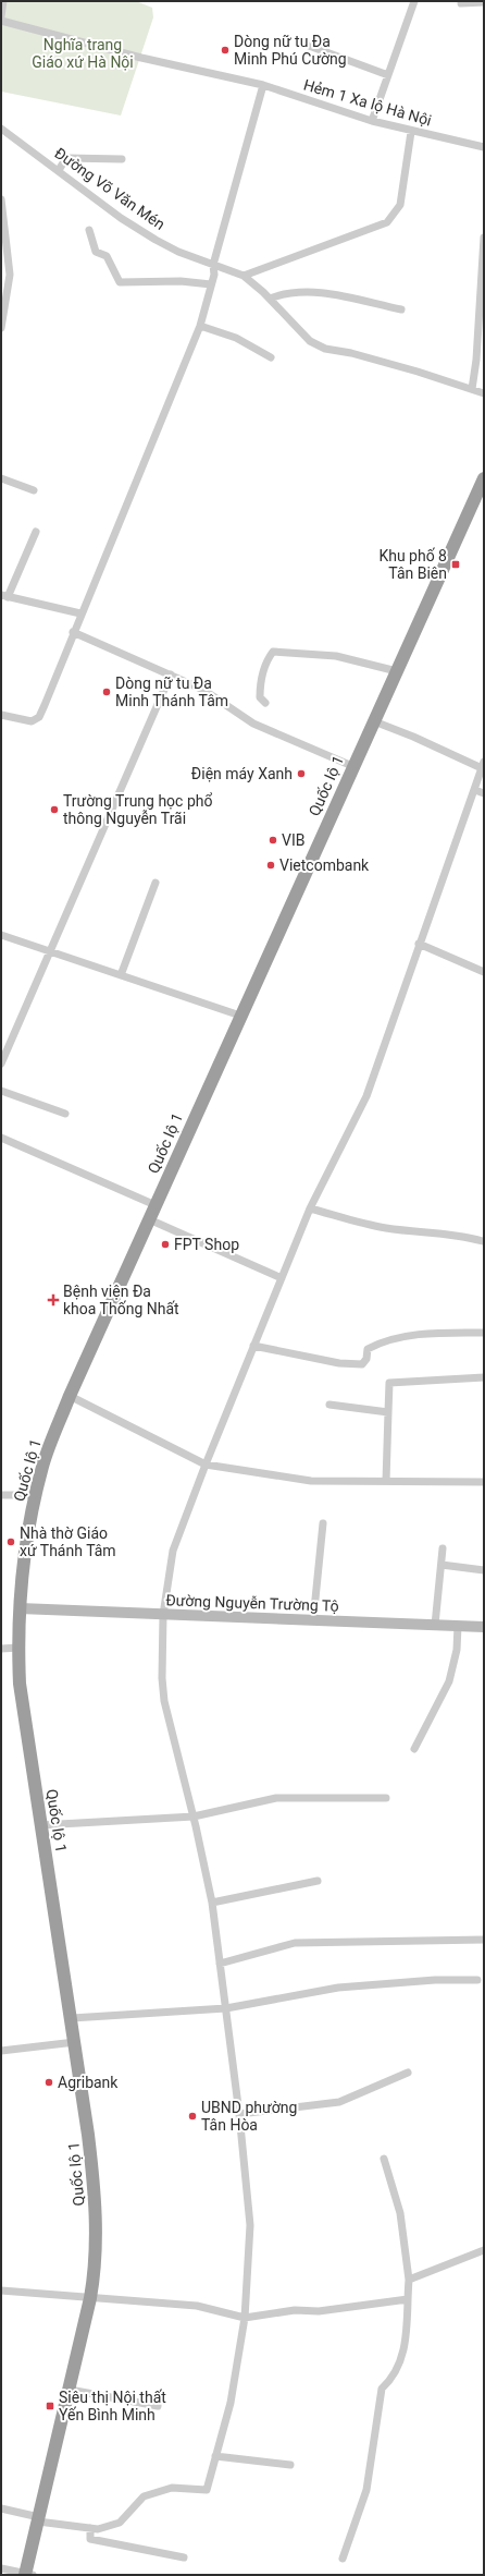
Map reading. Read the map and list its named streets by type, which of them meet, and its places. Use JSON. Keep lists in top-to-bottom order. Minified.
{"streets":{"highway":["Quốc lộ 1"],"main road":["Đường Nguyễn Trường Tộ"],"street":["Hẻm 1 Xa lộ Hà Nội","Đường Võ Văn Mén"]},"crossings":[["Quốc lộ 1","Đường Nguyễn Trường Tộ"]],"parks":["Nghĩa trang Giáo xứ Hà Nội"],"places":{"other":["Dòng nữ tu Đa Minh Phú Cường","Dòng nữ tu Đa Minh Thánh Tâm","Điện máy Xanh","Trường Trung học phổ thông Nguyễn Trãi","VIB","Vietcombank","FPT Shop","Nhà thờ Giáo xứ Thánh Tâm","Agribank","UBND phường Tân Hòa"],"transit":["Khu phố 8 Tân Biên","Siêu thị Nội thất Yến Bình Minh"],"health":["Bệnh viện Đa khoa Thống Nhất"]}}
